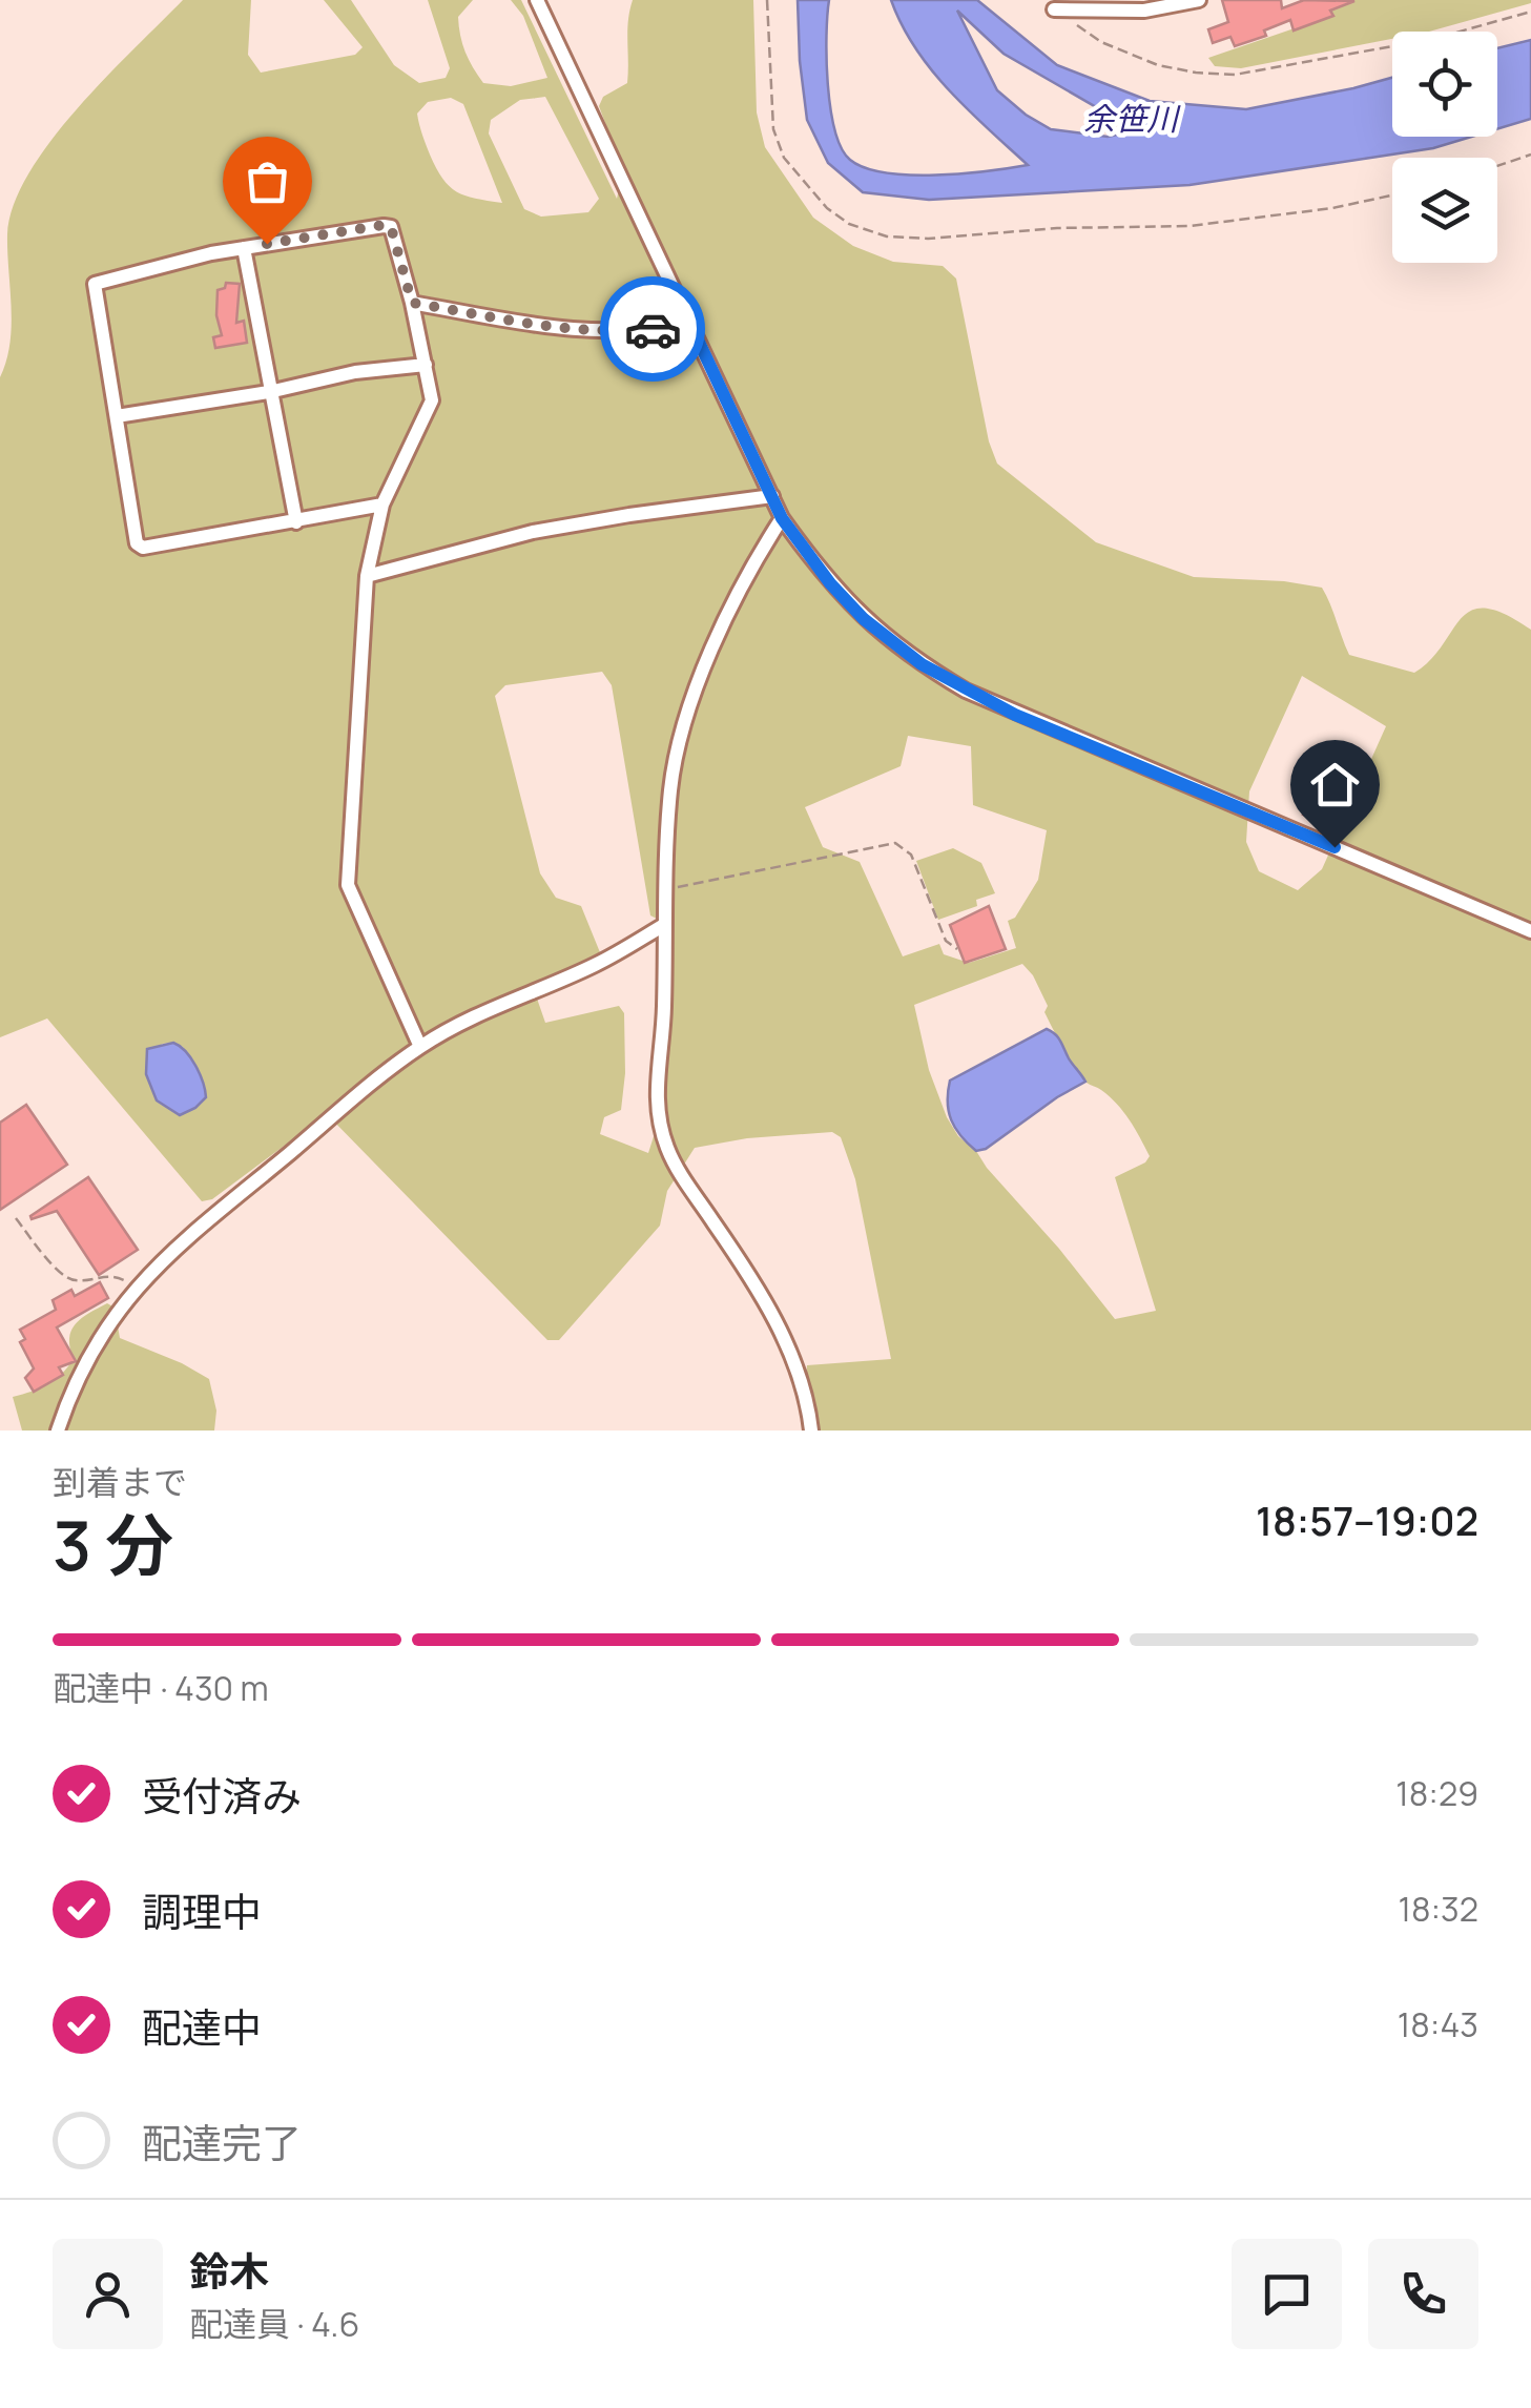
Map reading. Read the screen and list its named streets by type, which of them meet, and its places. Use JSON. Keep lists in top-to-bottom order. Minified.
{"water":["余笹川"],"page":{"heading":["3 分","到着まで","18:57–19:02"],"panel":["鈴木","配達員 · 4.6"],"bar":"配達中 · 430 m","list":[["受付済み","18:29"],["調理中","18:32"],["配達中","18:43"],"配達完了"]}}
